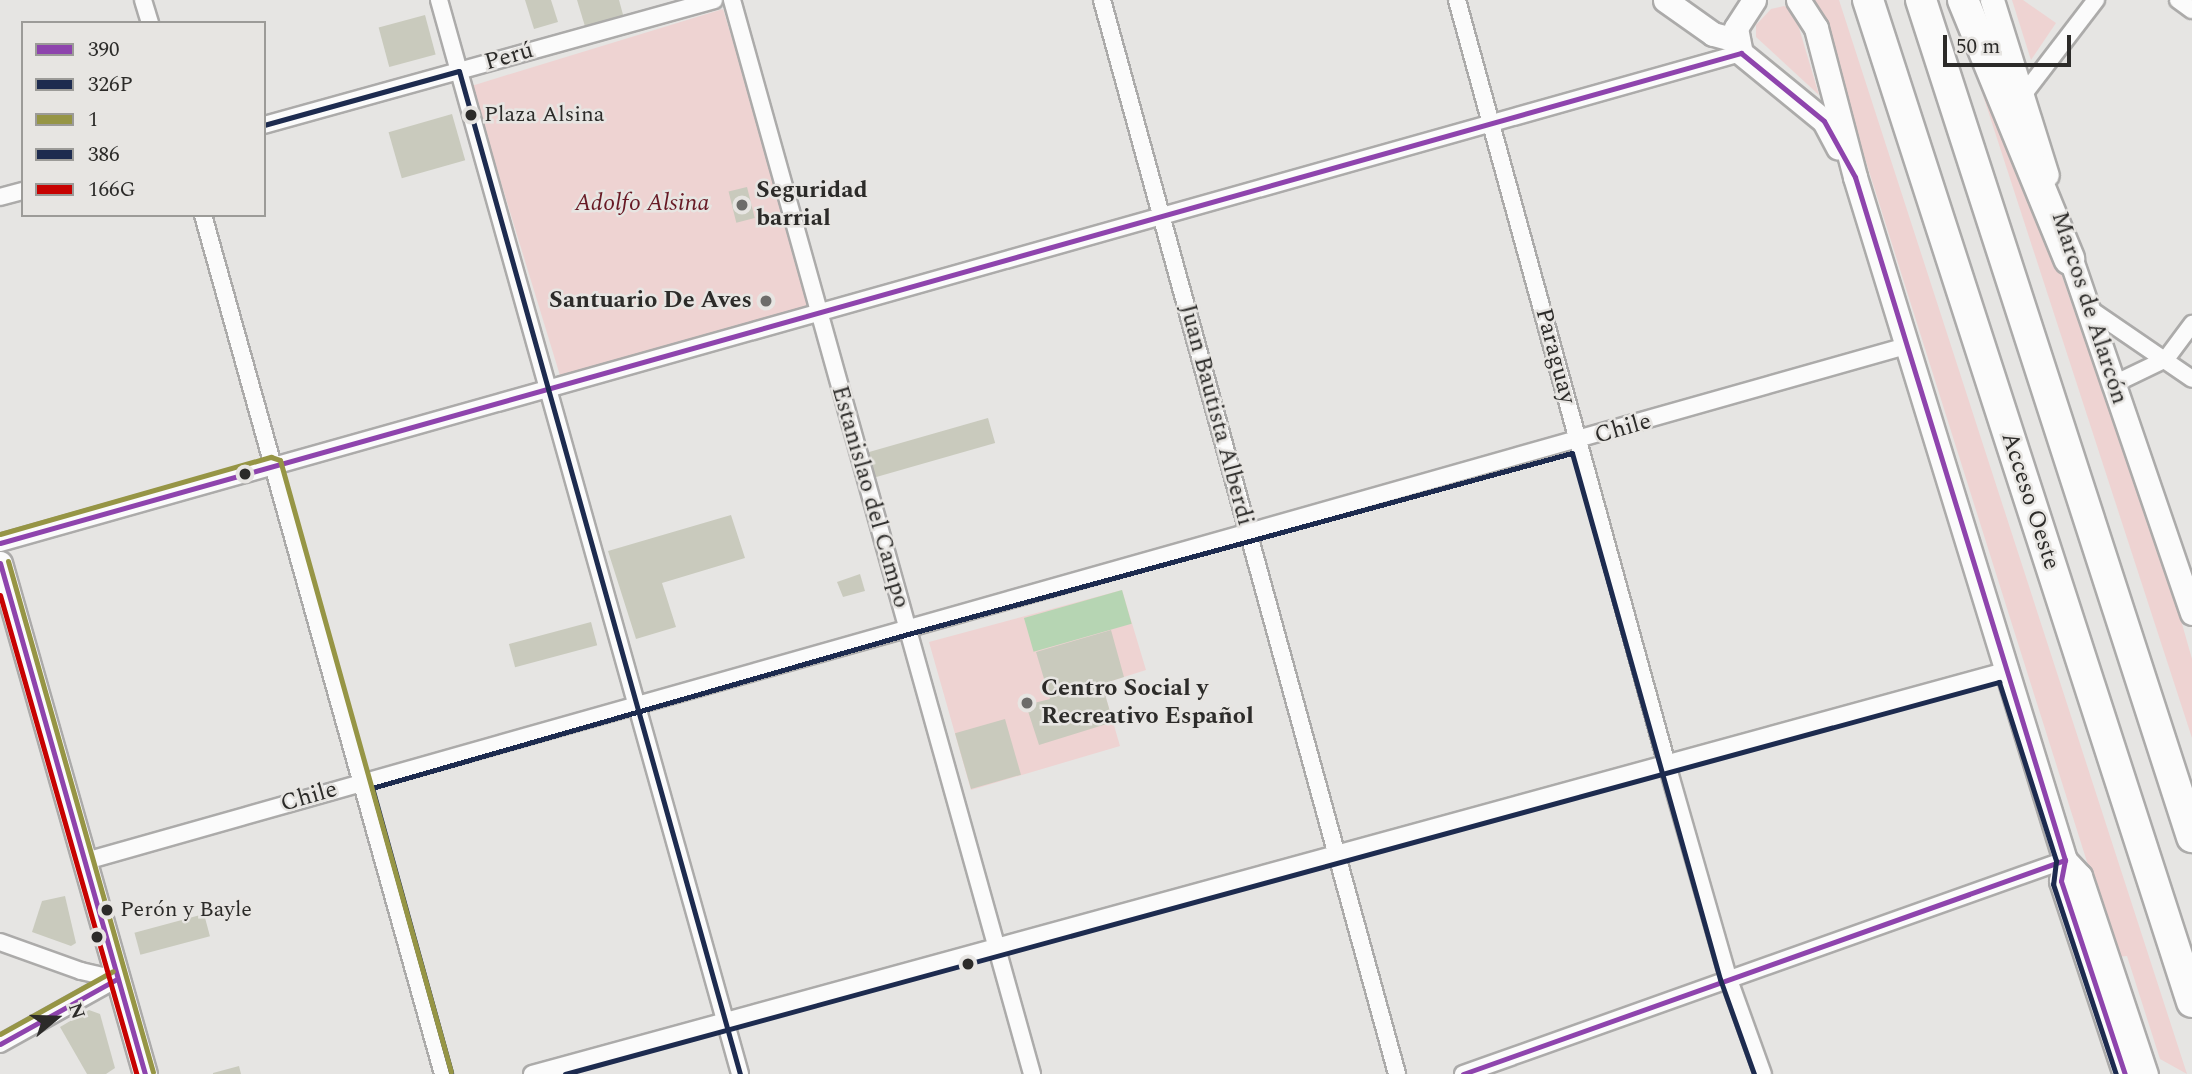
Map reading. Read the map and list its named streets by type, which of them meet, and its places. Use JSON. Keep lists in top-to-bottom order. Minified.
{"streets":{"highway":["Acceso Oeste"],"street":["Perú","Marcos de Alarcón","Paraguay","Juan Bautista Alberdi","Chile","Estanislao del Campo"]},"crossings":[["Paraguay","Chile"],["Juan Bautista Alberdi","Chile"],["Chile","Estanislao del Campo"]],"parks":["Adolfo Alsina"],"places":["Plaza Alsina","Seguridad barrial","Santuario De Aves","Centro Social y Recreativo Español","Perón y Bayle"],"lines":["transit line 390","transit line 386","transit line 326P","transit line 1","transit line 166G"],"legend":["390","326P","1","386","166G"],"scale_bar":"50 m","north":"right"}
